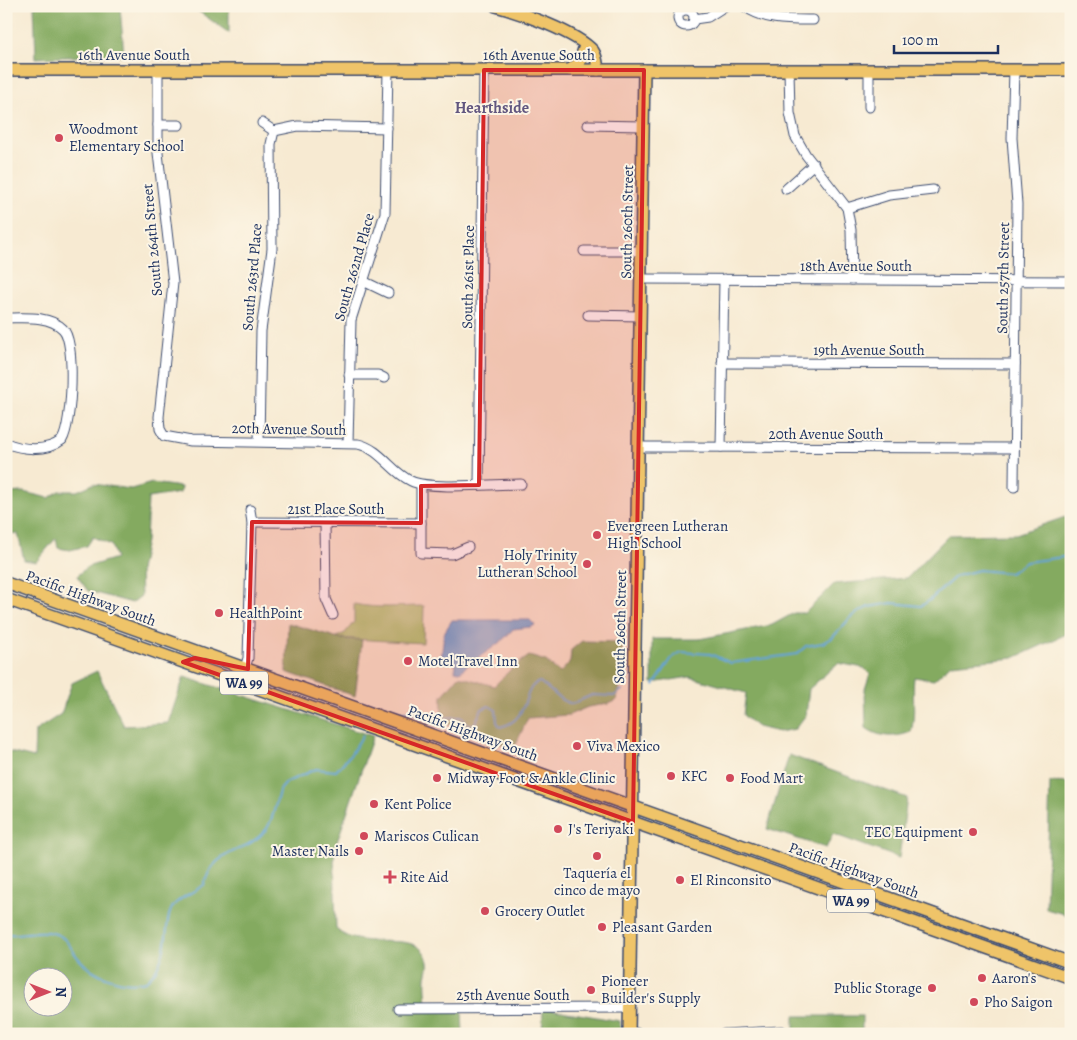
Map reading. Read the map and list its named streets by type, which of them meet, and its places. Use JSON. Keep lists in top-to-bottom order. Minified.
{"streets":{"main road":["16th Avenue South","South 260th Street","Pacific Highway South","WA 99"],"street":["South 264th Street","18th Avenue South","South 262nd Place","South 263rd Place","South 261st Place","South 257th Street","19th Avenue South","20th Avenue South","21st Place South","25th Avenue South"]},"crossings":[["16th Avenue South","South 260th Street"],["16th Avenue South","South 264th Street"],["16th Avenue South","South 262nd Place"],["16th Avenue South","South 261st Place"],["16th Avenue South","South 257th Street"],["South 260th Street","18th Avenue South"],["South 260th Street","20th Avenue South"],["South 260th Street","Pacific Highway South"],["South 260th Street","25th Avenue South"],["South 264th Street","20th Avenue South"],["18th Avenue South","South 257th Street"],["South 262nd Place","20th Avenue South"],["South 263rd Place","20th Avenue South"],["South 257th Street","19th Avenue South"],["South 257th Street","20th Avenue South"]],"districts":["Hearthside"],"places":{"other":["Woodmont Elementary School","Evergreen Lutheran High School","Holy Trinity Lutheran School","HealthPoint","Motel Travel Inn","Viva Mexico","KFC","Midway Foot & Ankle Clinic","Food Mart","Kent Police","J's Teriyaki","TEC Equipment","Mariscos Culican","Master Nails","Taquería el cinco de mayo","El Rinconsito","Grocery Outlet","Pleasant Garden","Aaron's","Public Storage","Pioneer Builder's Supply","Pho Saigon"],"health":["Rite Aid"]},"scale_bar":"100 m","north":"right"}
